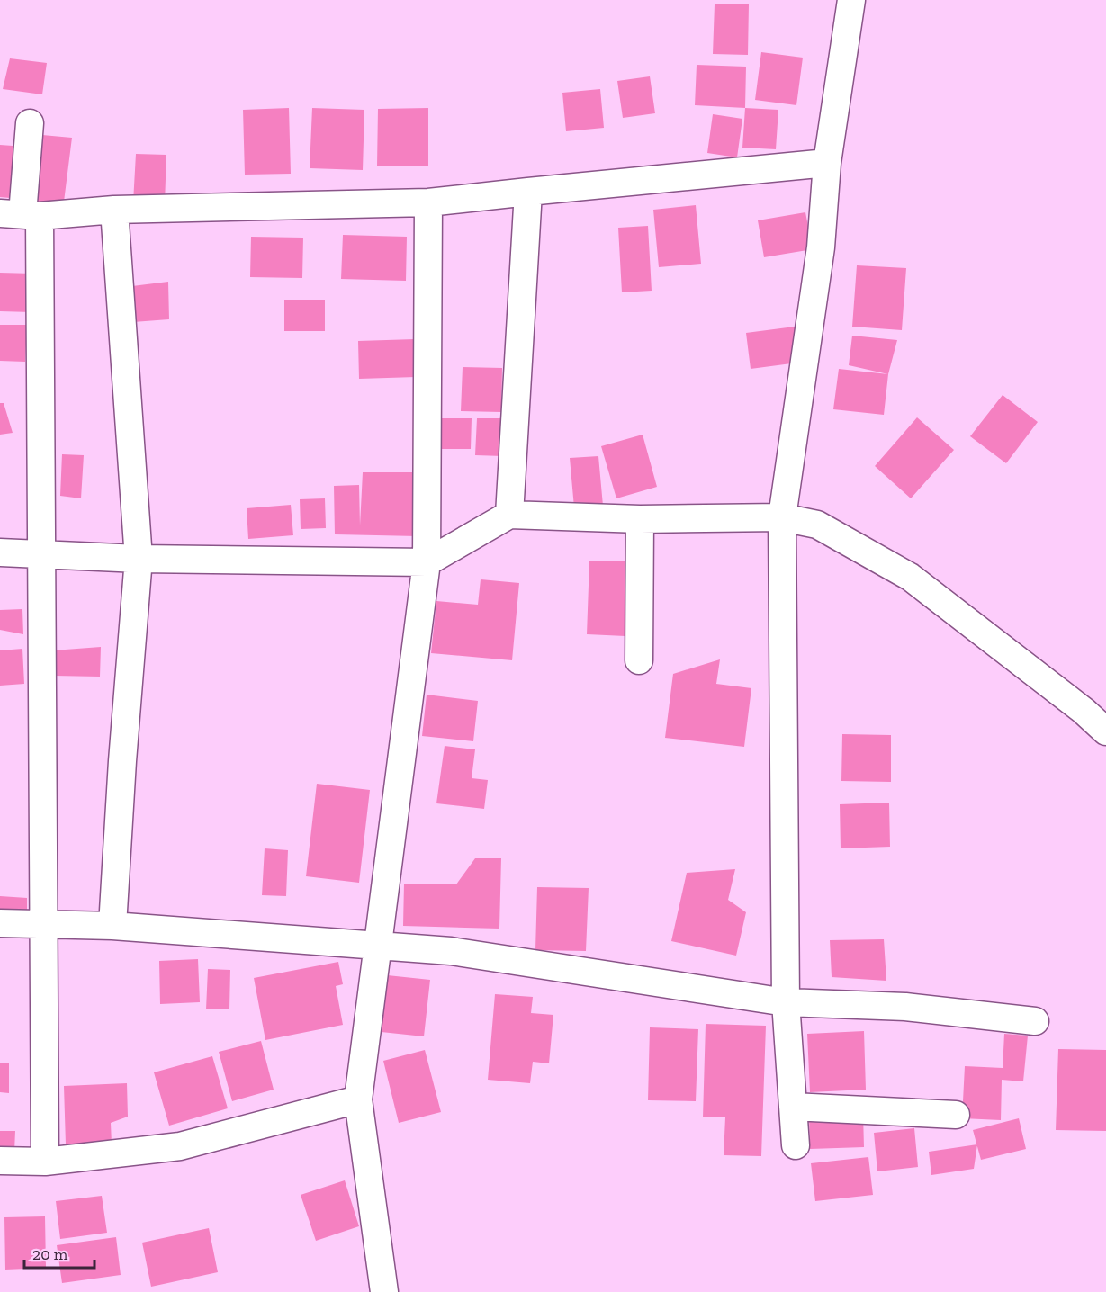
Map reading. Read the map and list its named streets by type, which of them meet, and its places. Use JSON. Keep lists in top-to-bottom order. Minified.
{"scale_bar":"20 m"}
